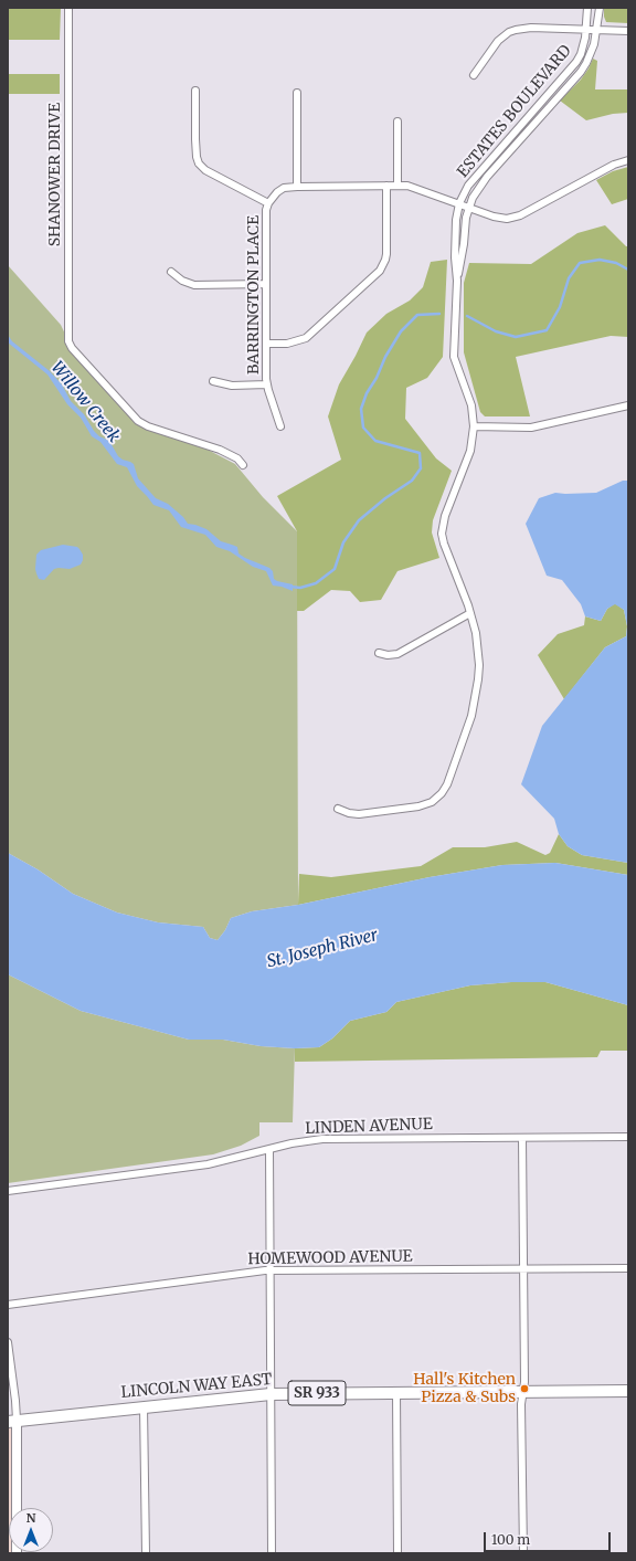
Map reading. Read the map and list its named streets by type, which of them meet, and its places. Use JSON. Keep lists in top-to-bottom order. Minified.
{"streets":{"main road":["LINCOLN WAY EAST","SR 933"],"street":["ESTATES BOULEVARD","SHANOWER DRIVE","BARRINGTON PLACE","LINDEN AVENUE","HOMEWOOD AVENUE"]},"crossings":[["ESTATES BOULEVARD","BARRINGTON PLACE"]],"water":["Willow Creek","St. Joseph River"],"places":["Hall's Kitchen Pizza & Subs"],"scale_bar":"100 m","north":"top"}
